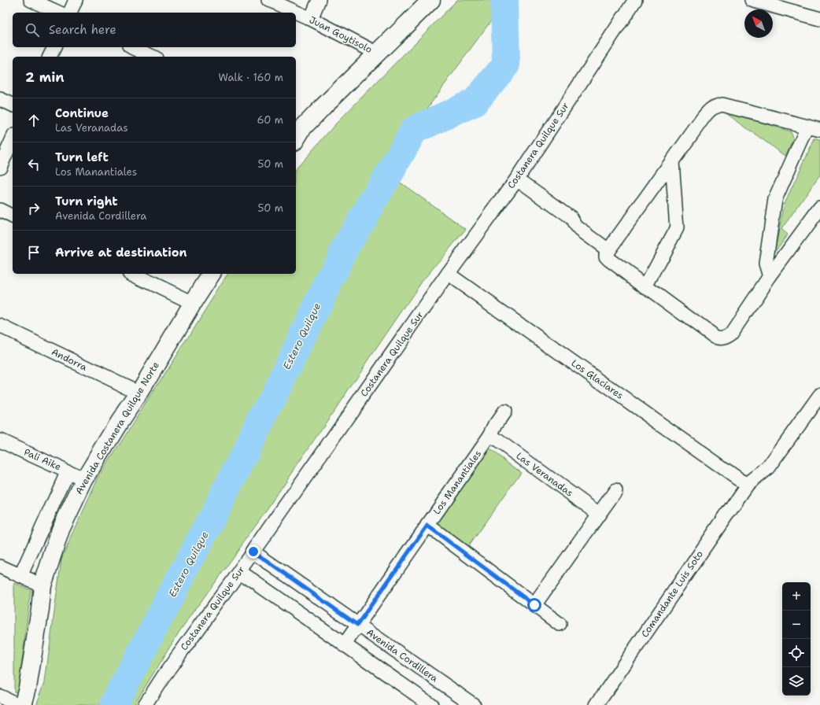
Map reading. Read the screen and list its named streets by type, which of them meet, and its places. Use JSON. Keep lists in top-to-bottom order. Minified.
{"streets":{"main road":["Avenida Costanera Quilque Norte"],"street":["Juan Goytisolo","Costanera Quilque Sur","Andorra","Los Glaciares","Pali Aike","Las Veranadas","Los Manantiales","Comandante Luis Soto","Avenida Cordillera"]},"crossings":[["Costanera Quilque Sur","Los Glaciares"],["Costanera Quilque Sur","Avenida Cordillera"],["Andorra","Avenida Costanera Quilque Norte"],["Los Glaciares","Comandante Luis Soto"],["Avenida Costanera Quilque Norte","Pali Aike"],["Las Veranadas","Los Manantiales"],["Los Manantiales","Avenida Cordillera"]],"water":["Estero Quilque"],"north":"top left","page":{"search":"Search here","heading":["2 min","Walk · 160 m"],"list":[["Continue","Las Veranadas","60 m"],["Turn left","Los Manantiales","50 m"],["Turn right","Avenida Cordillera","50 m"],"Arrive at destination"],"map_buttons":["+","−"]}}
